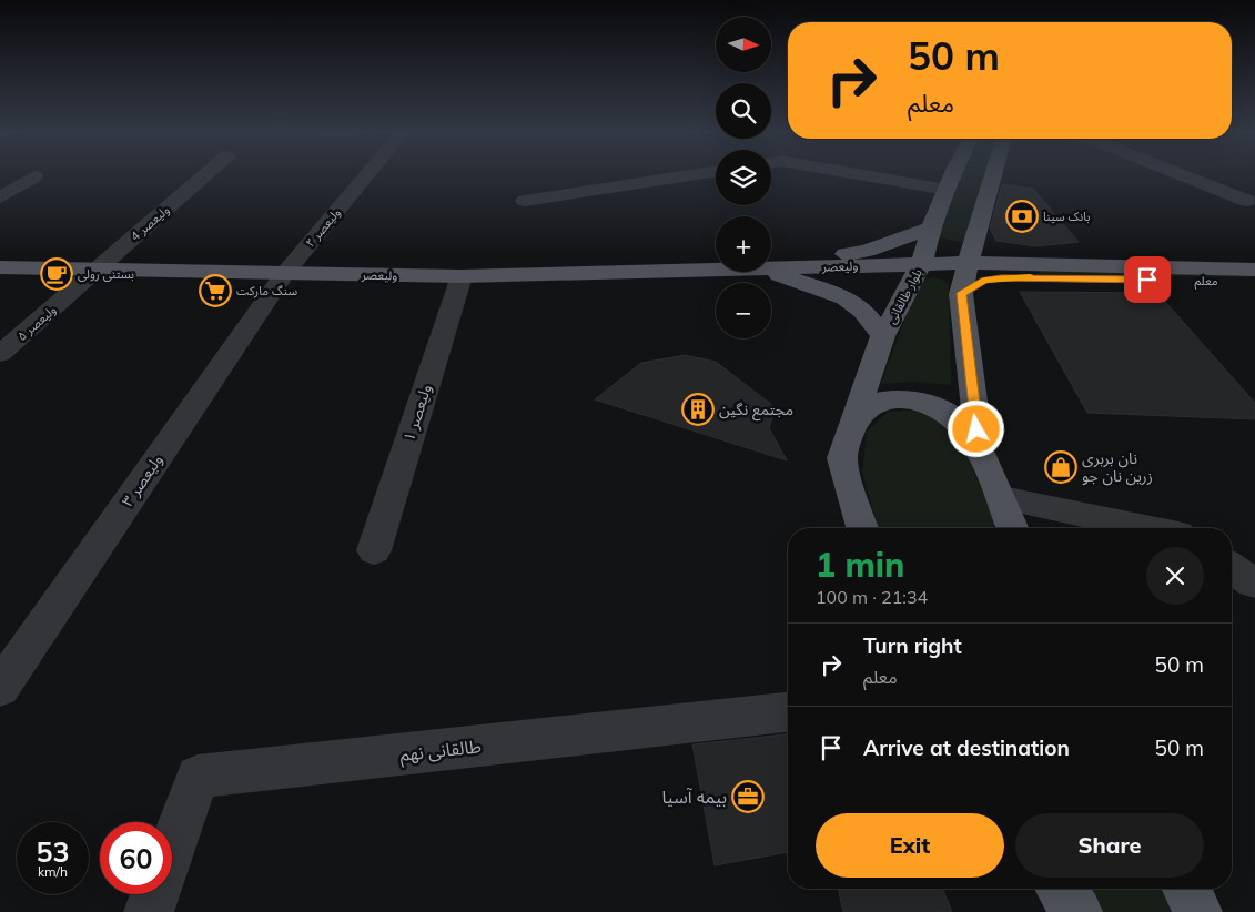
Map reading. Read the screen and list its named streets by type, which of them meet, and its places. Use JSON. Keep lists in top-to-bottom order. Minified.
{"streets":{"main road":["ولیعصر","معلم","بلوار طالقانی"],"street":["ولیعصر 4","ولیعصر ٢","ولیعصر ۵","ولیعصر ١","ولیعصر ٣","طالقانی نهم"]},"crossings":[["ولیعصر 4","ولیعصر"],["ولیعصر 4","ولیعصر ۵"],["ولیعصر ٢","ولیعصر"],["ولیعصر ٢","ولیعصر ٣"],["ولیعصر","معلم"],["ولیعصر","بلوار طالقانی"],["ولیعصر","ولیعصر ۵"],["ولیعصر","ولیعصر ١"],["ولیعصر","ولیعصر ٣"]],"places":{"bank":["بانک سینا"],"cafe":["بستنی رولی"],"supermarket":["سنگ مارکت"],"building":["مجتمع نگین"],"shop":["نان بربری زرین نان جو"],"office":["بیمه آسیا"]},"north":"right","page":{"map_buttons":["+","−"],"turn":["50 m","معلم"],"heading":["1 min","100 m · 21:34"],"list":[{"name":"Turn right","note":"معلم","value":"50 m"},{"name":"Arrive at destination","value":"50 m"}],"buttons":["Exit","Share"],"speed":"53 km/h","limit":"60"}}
